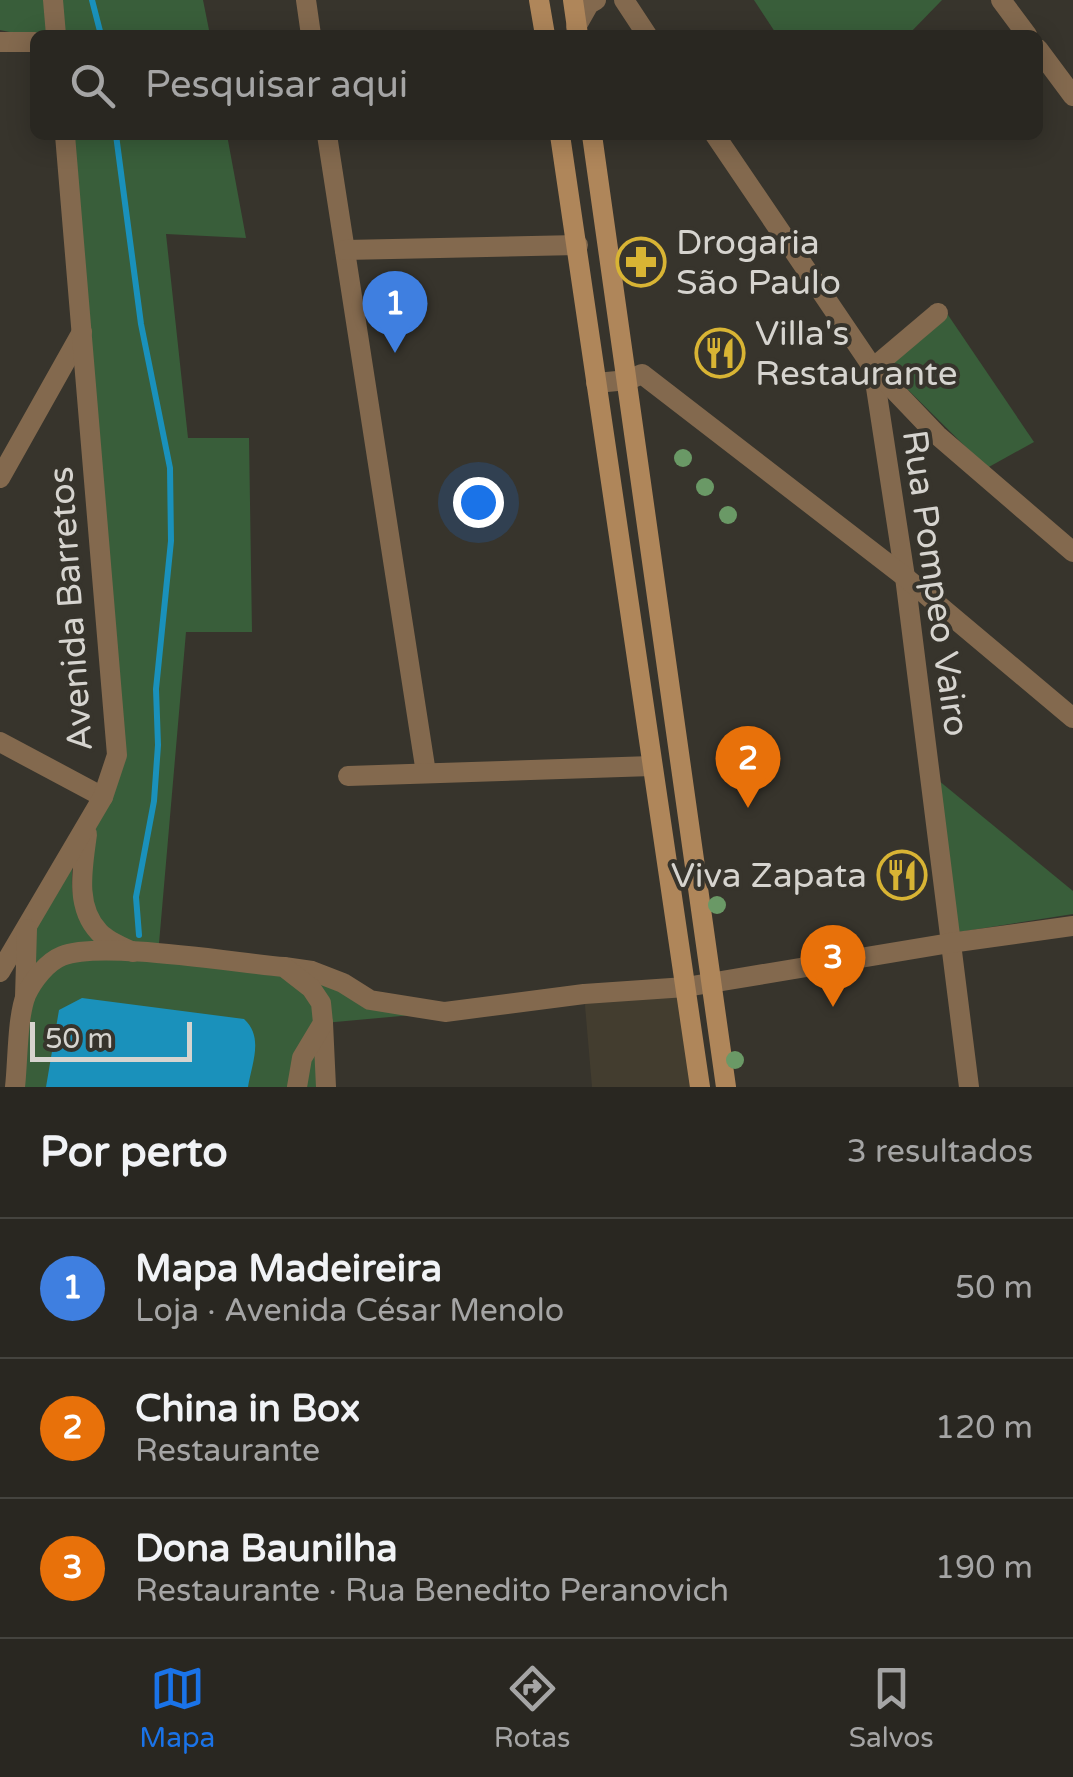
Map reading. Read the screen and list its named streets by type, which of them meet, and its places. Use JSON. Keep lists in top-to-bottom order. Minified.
{"streets":{"street":["Rua Pompeo Vairo","Avenida Barretos"]},"places":{"pharmacy":["Drogaria São Paulo"],"restaurant":["Villa's Restaurante","Viva Zapata"]},"scale_bar":"50 m","page":{"search":"Pesquisar aqui","pins":["1","2","3"],"scale":"50 m","heading":["Por perto","3 resultados"],"list":[{"mark":"1","name":"Mapa Madeireira","note":"Loja · Avenida César Menolo","value":"50 m"},{"mark":"2","name":"China in Box","note":"Restaurante","value":"120 m"},{"mark":"3","name":"Dona Baunilha","note":"Restaurante · Rua Benedito Peranovich","value":"190 m"}],"nav":["Mapa","Rotas","Salvos"]}}
